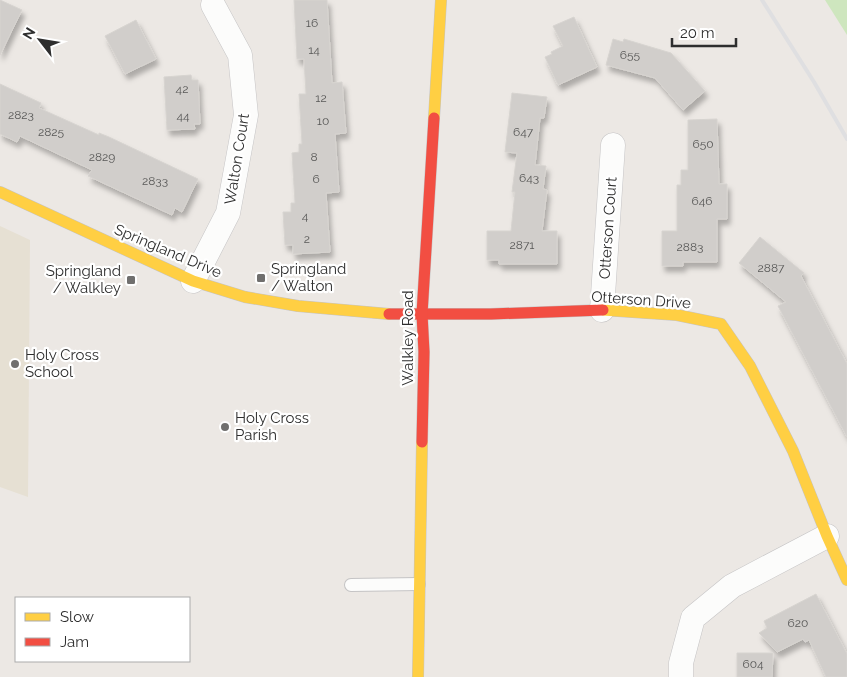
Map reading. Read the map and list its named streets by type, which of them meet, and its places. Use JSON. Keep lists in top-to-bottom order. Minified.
{"streets":{"street":["Walton Court","Otterson Court","Springland Drive","Otterson Drive","Walkley Road"]},"crossings":[["Walton Court","Springland Drive"],["Otterson Court","Otterson Drive"],["Springland Drive","Otterson Drive"],["Springland Drive","Walkley Road"],["Otterson Drive","Walkley Road"]],"places":{"transit":["Springland / Walton","Springland / Walkley"],"other":["Holy Cross School","Holy Cross Parish"]},"house_numbers":["16","14","655","42","12","2823","44","10","2825","647","650","2829","8","643","6","2833","646","4","2","2871","2883","2887","620","604"],"legend":["Slow","Jam"],"scale_bar":"20 m","north":"top left"}
